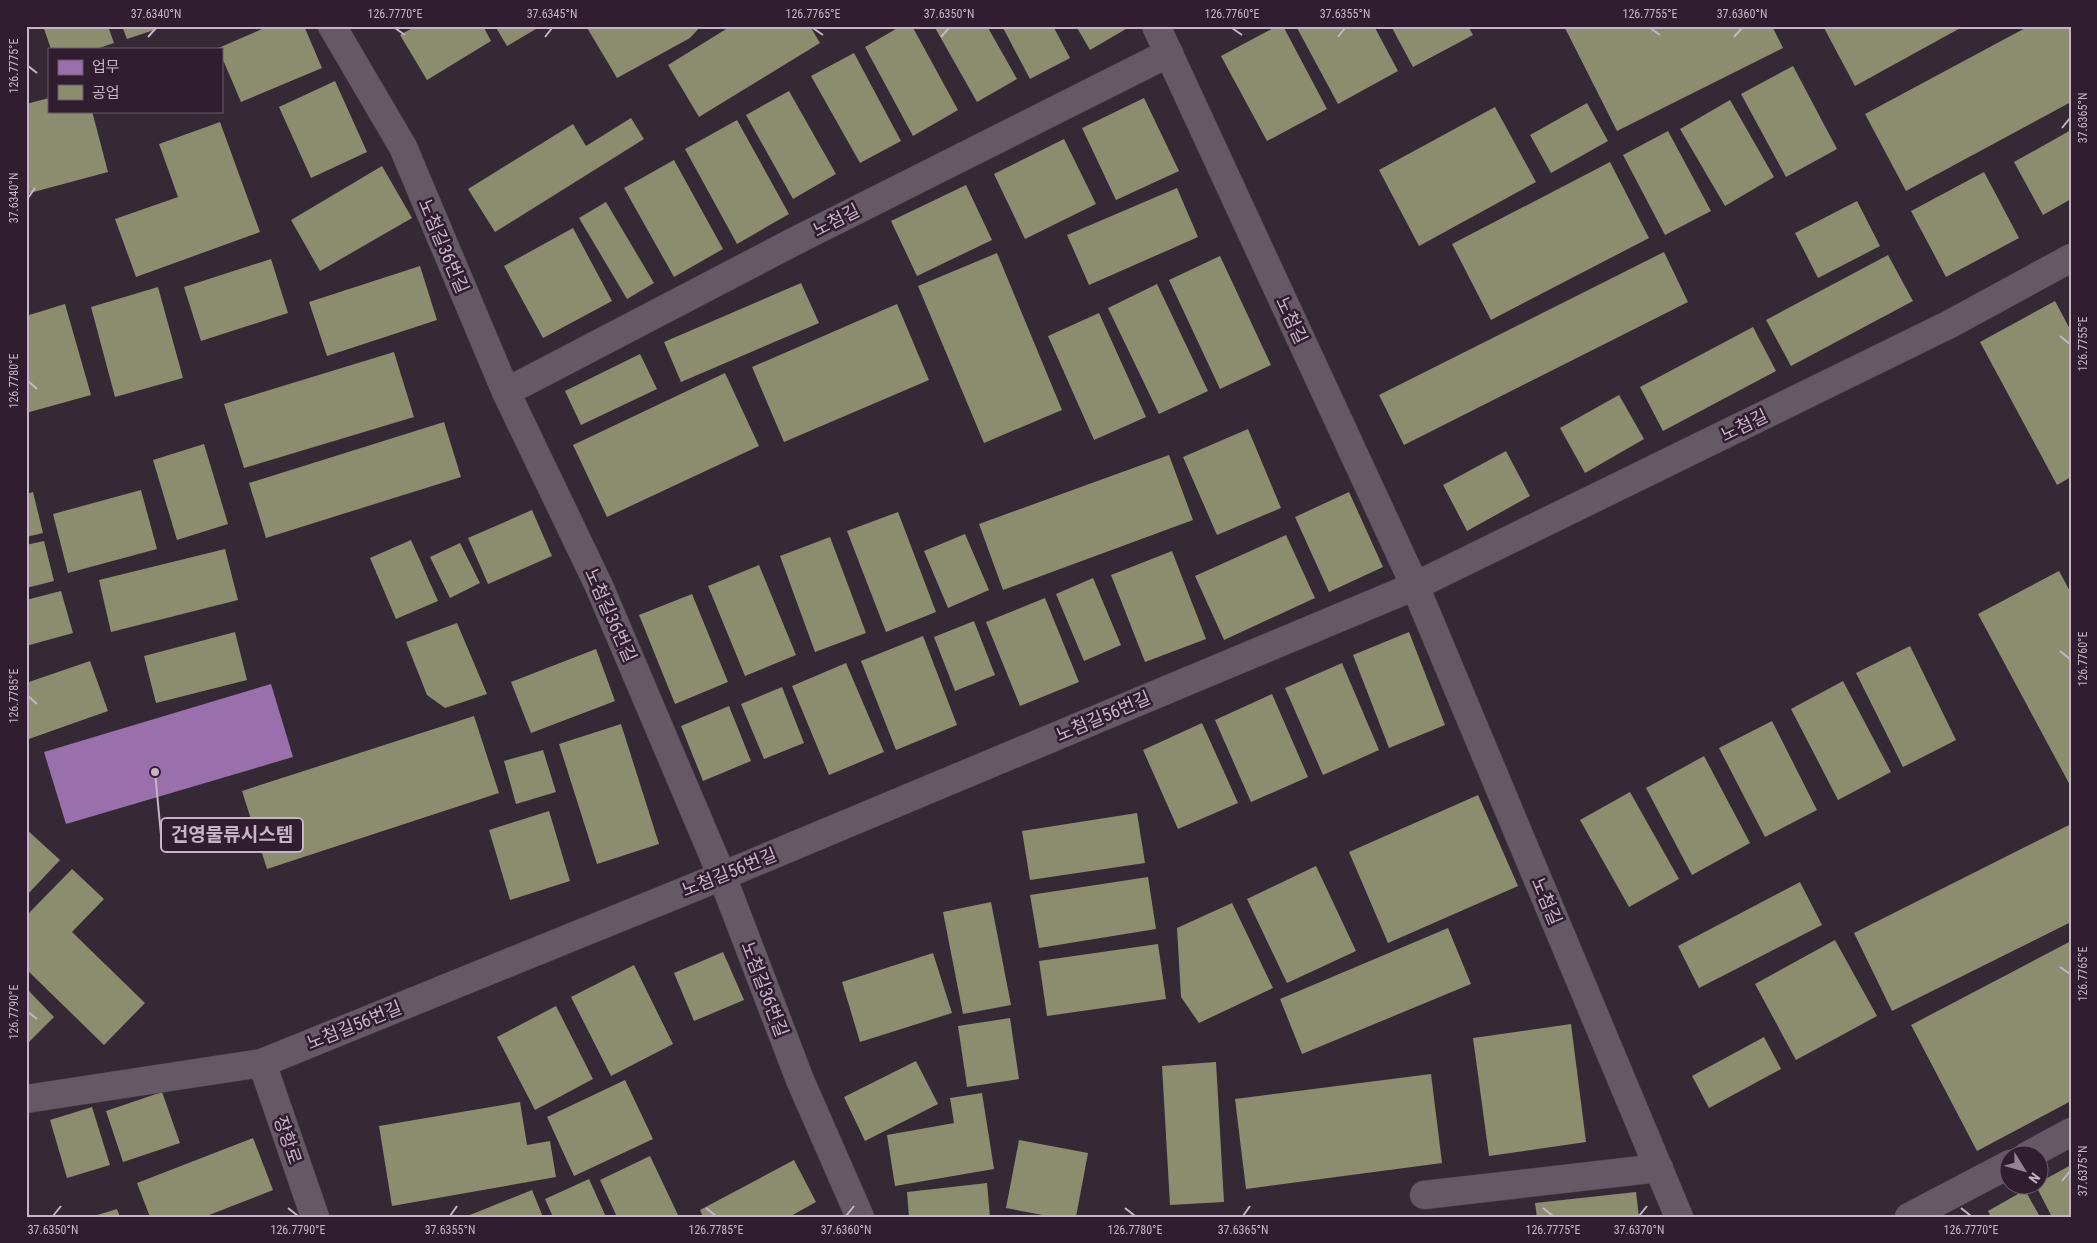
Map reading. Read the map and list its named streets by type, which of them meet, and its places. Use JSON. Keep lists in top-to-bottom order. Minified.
{"streets":{"street":["노첨길","노첨길36번길","노첨길56번길","장항로"]},"crossings":[["노첨길","노첨길36번길"],["노첨길","노첨길56번길"],["노첨길36번길","노첨길56번길"],["노첨길56번길","장항로"]],"places":["건영물류시스템"],"legend":["업무","공업"],"north":"bottom right","coordinates":["37.6340°N","126.7770°E","37.6345°N","126.7765°E","37.6350°N","126.7760°E","37.6355°N","126.7755°E","37.6360°N","126.7775°E","37.6365°N","126.7780°E","126.7785°E","126.7790°E","37.6375°N","37.6370°N"]}
